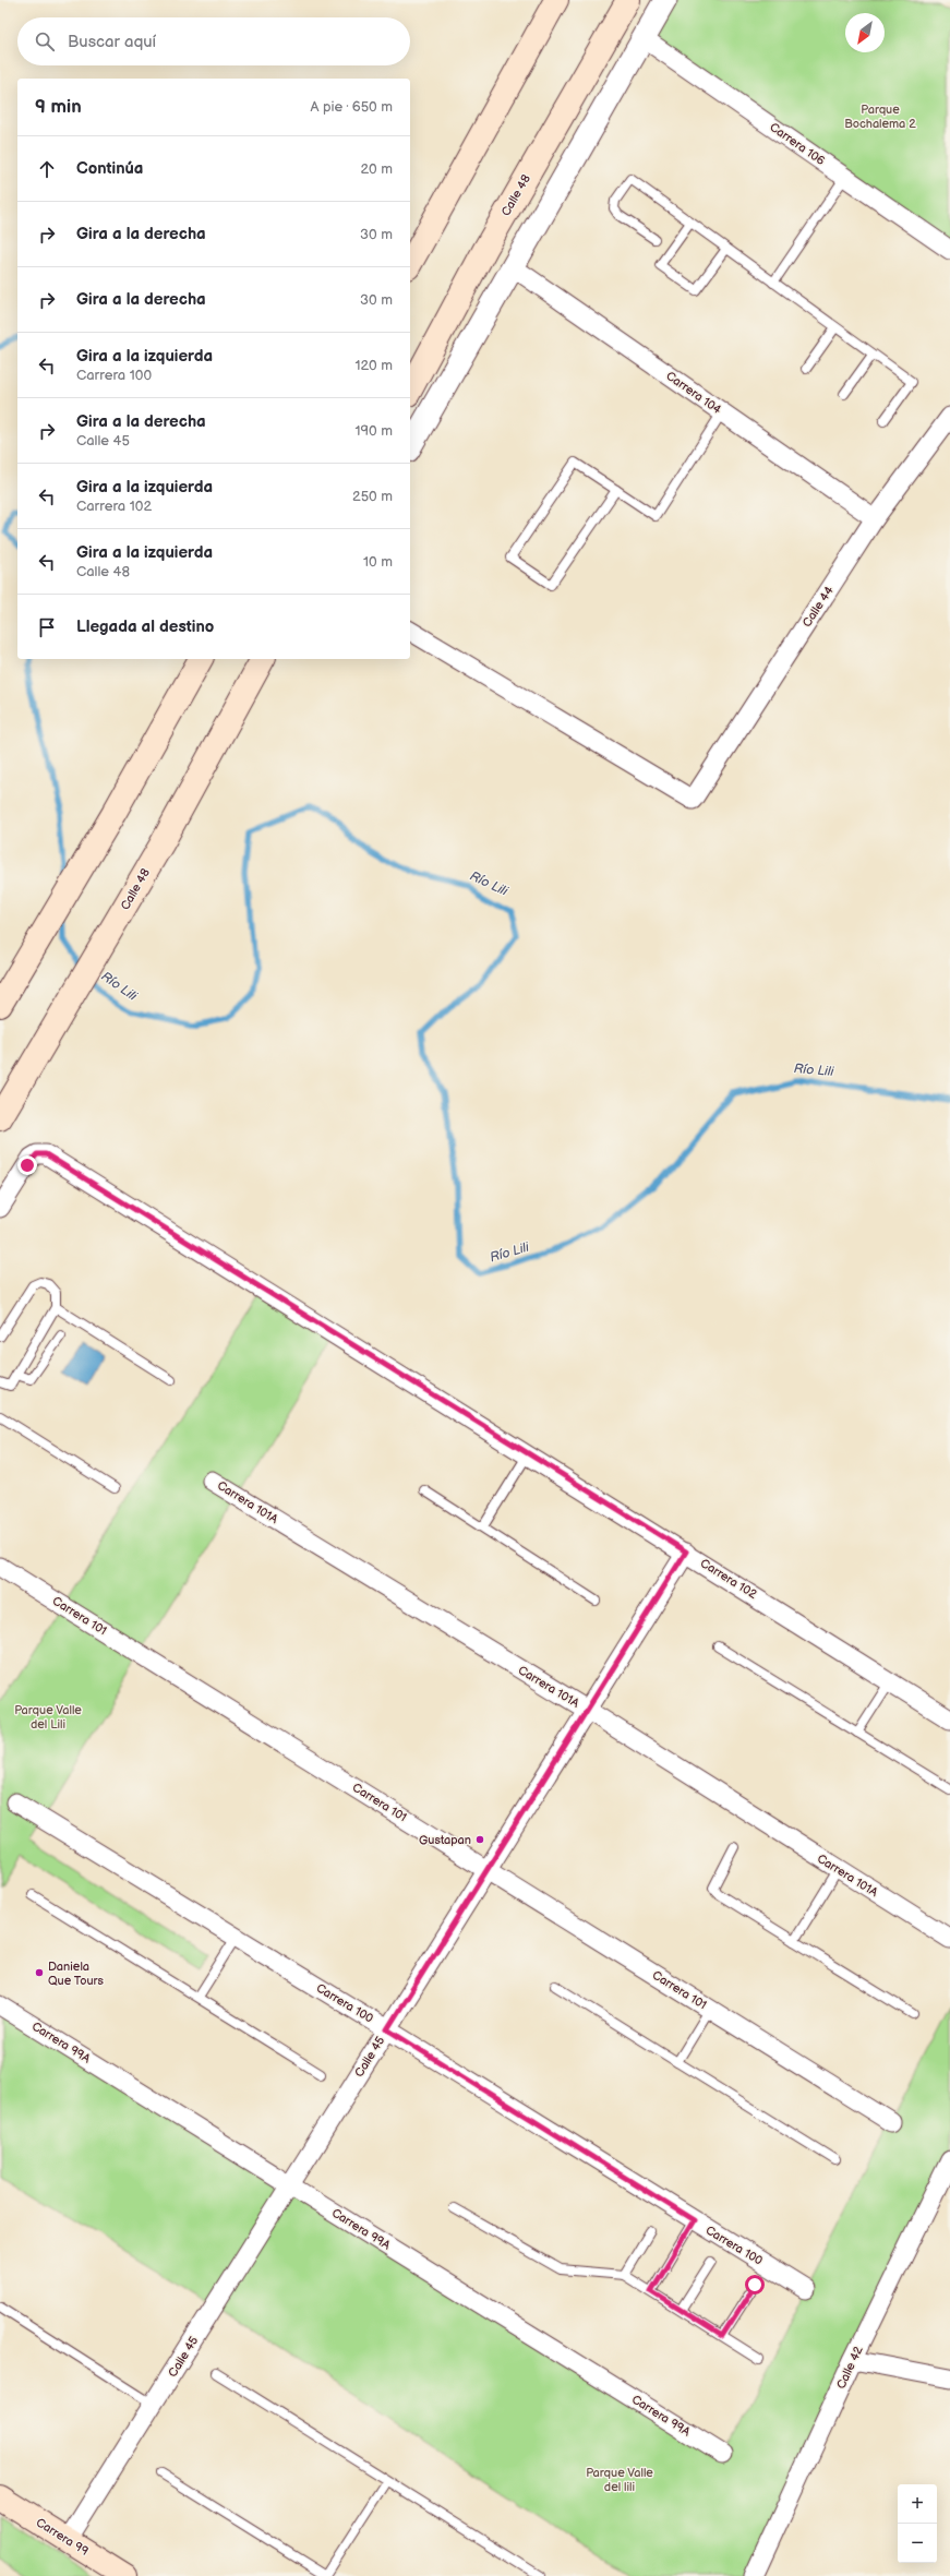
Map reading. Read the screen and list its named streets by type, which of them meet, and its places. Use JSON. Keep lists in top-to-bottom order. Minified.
{"streets":{"main road":["Calle 48","Carrera 99"],"street":["Carrera 106","Carrera 104","Calle 44","Carrera 101A","Carrera 102","Carrera 101","Carrera 100","Carrera 99A","Calle 45","Calle 42"]},"crossings":[["Carrera 104","Calle 44"],["Carrera 101A","Calle 45"],["Carrera 102","Calle 45"],["Carrera 101","Calle 45"],["Carrera 100","Calle 45"],["Carrera 99A","Calle 45"],["Calle 45","Carrera 99"]],"water":["Río Lili"],"parks":["Parque Bochalema 2","Parque Valle del Lili","Parque Valle del lili"],"places":["Gustapan","Daniela Que Tours"],"north":"bottom left","page":{"search":"Buscar aquí","heading":["9 min","A pie · 650 m"],"list":[["Continúa","20 m"],["Gira a la derecha","30 m"],["Gira a la derecha","30 m"],["Gira a la izquierda","Carrera 100","120 m"],["Gira a la derecha","Calle 45","190 m"],["Gira a la izquierda","Carrera 102","250 m"],["Gira a la izquierda","Calle 48","10 m"],"Llegada al destino"],"map_buttons":["+","−"]}}
